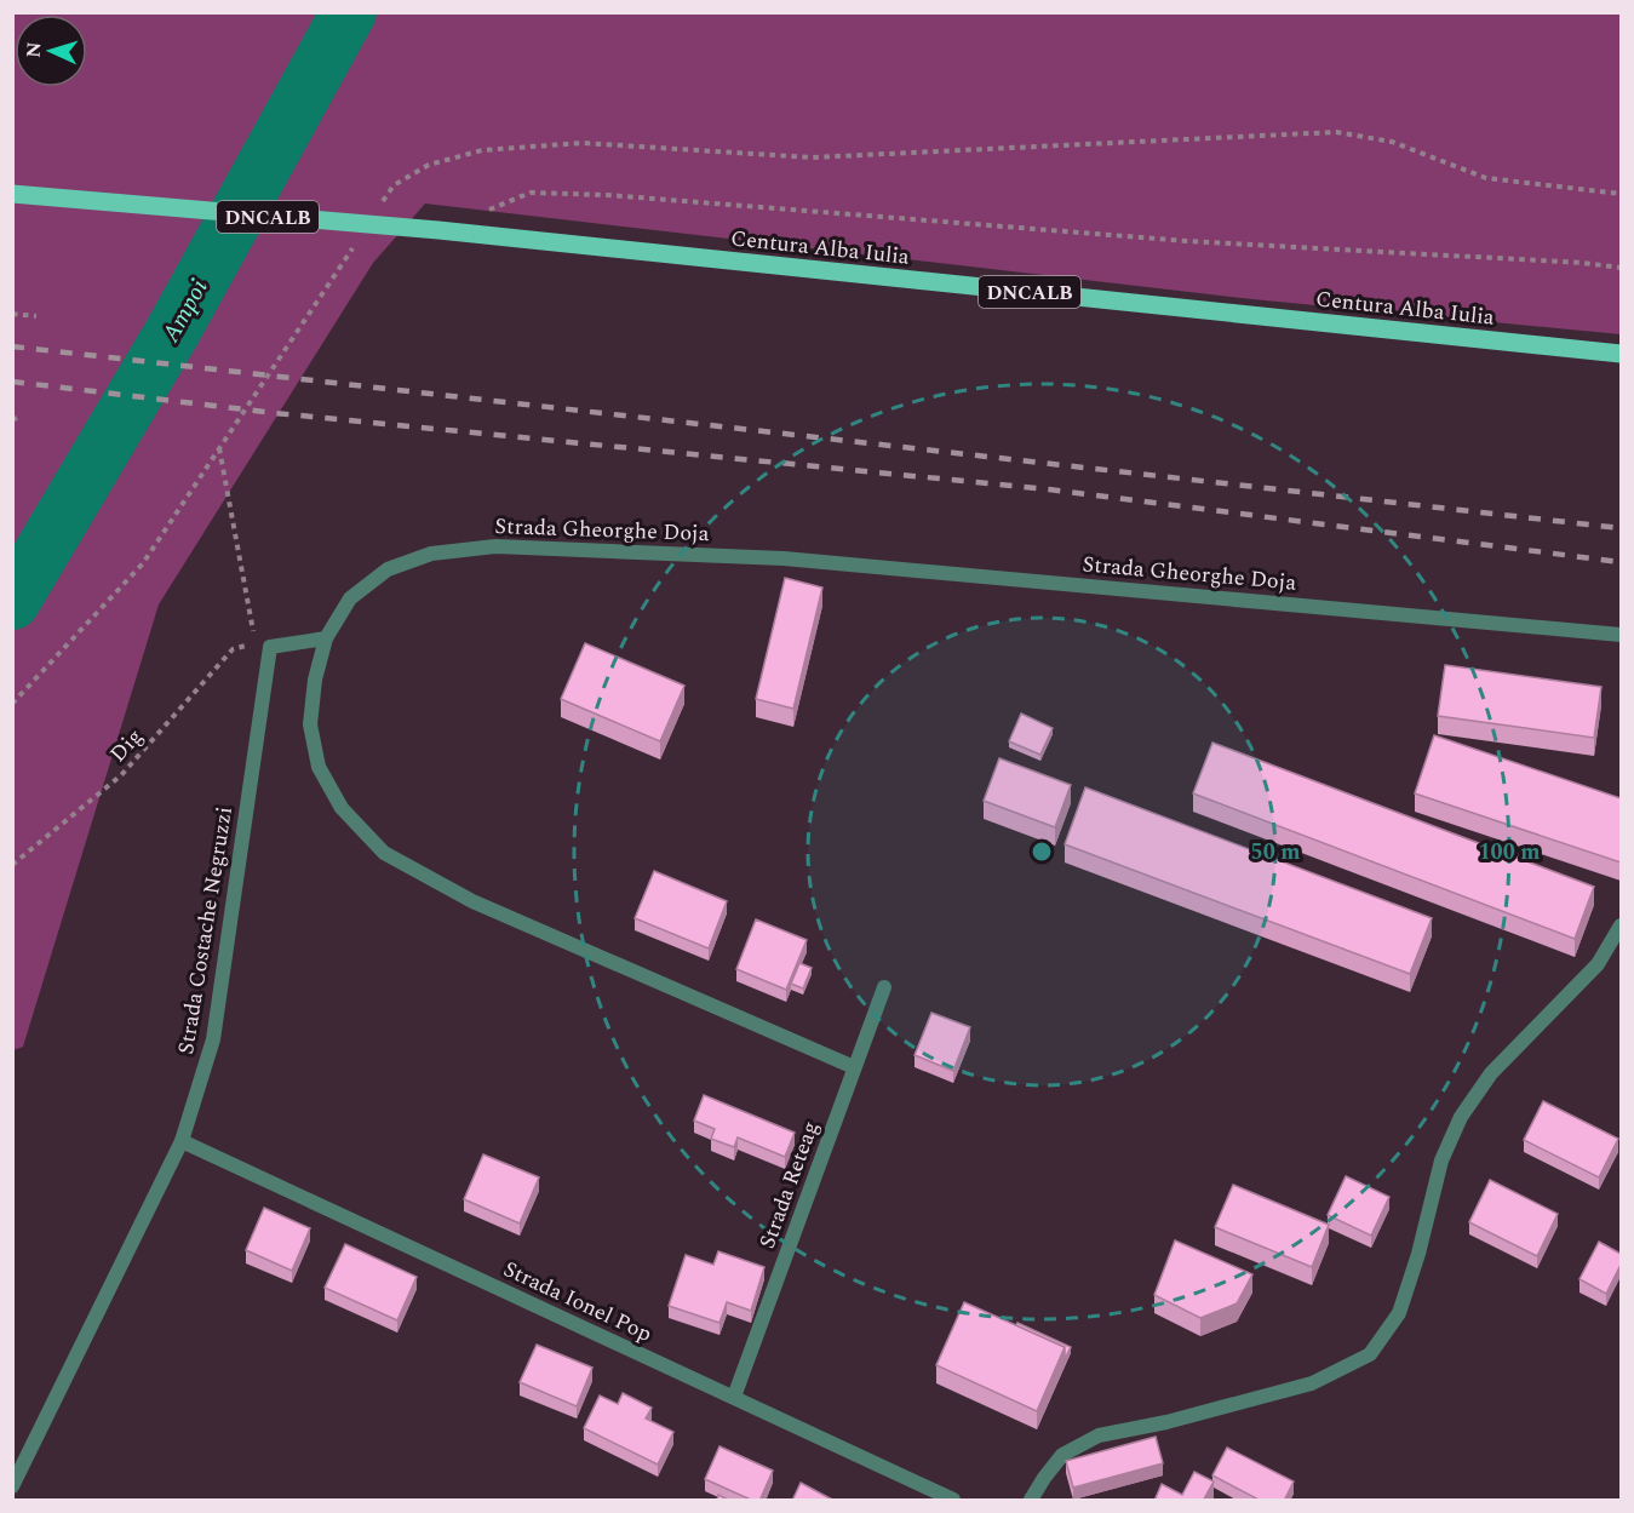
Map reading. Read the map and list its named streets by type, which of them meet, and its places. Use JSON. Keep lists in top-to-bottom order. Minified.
{"streets":{"main road":["DNCALB","Centura Alba Iulia"],"street":["Strada Gheorghe Doja","Strada Costache Negruzzi","Strada Reteag","Strada Ionel Pop"],"path":["Dig"]},"crossings":[["Strada Gheorghe Doja","Strada Reteag"],["Dig","Strada Costache Negruzzi"],["Strada Costache Negruzzi","Strada Ionel Pop"],["Strada Reteag","Strada Ionel Pop"]],"water":["Ampoi"],"north":"left","rings":["50 m","100 m"]}
